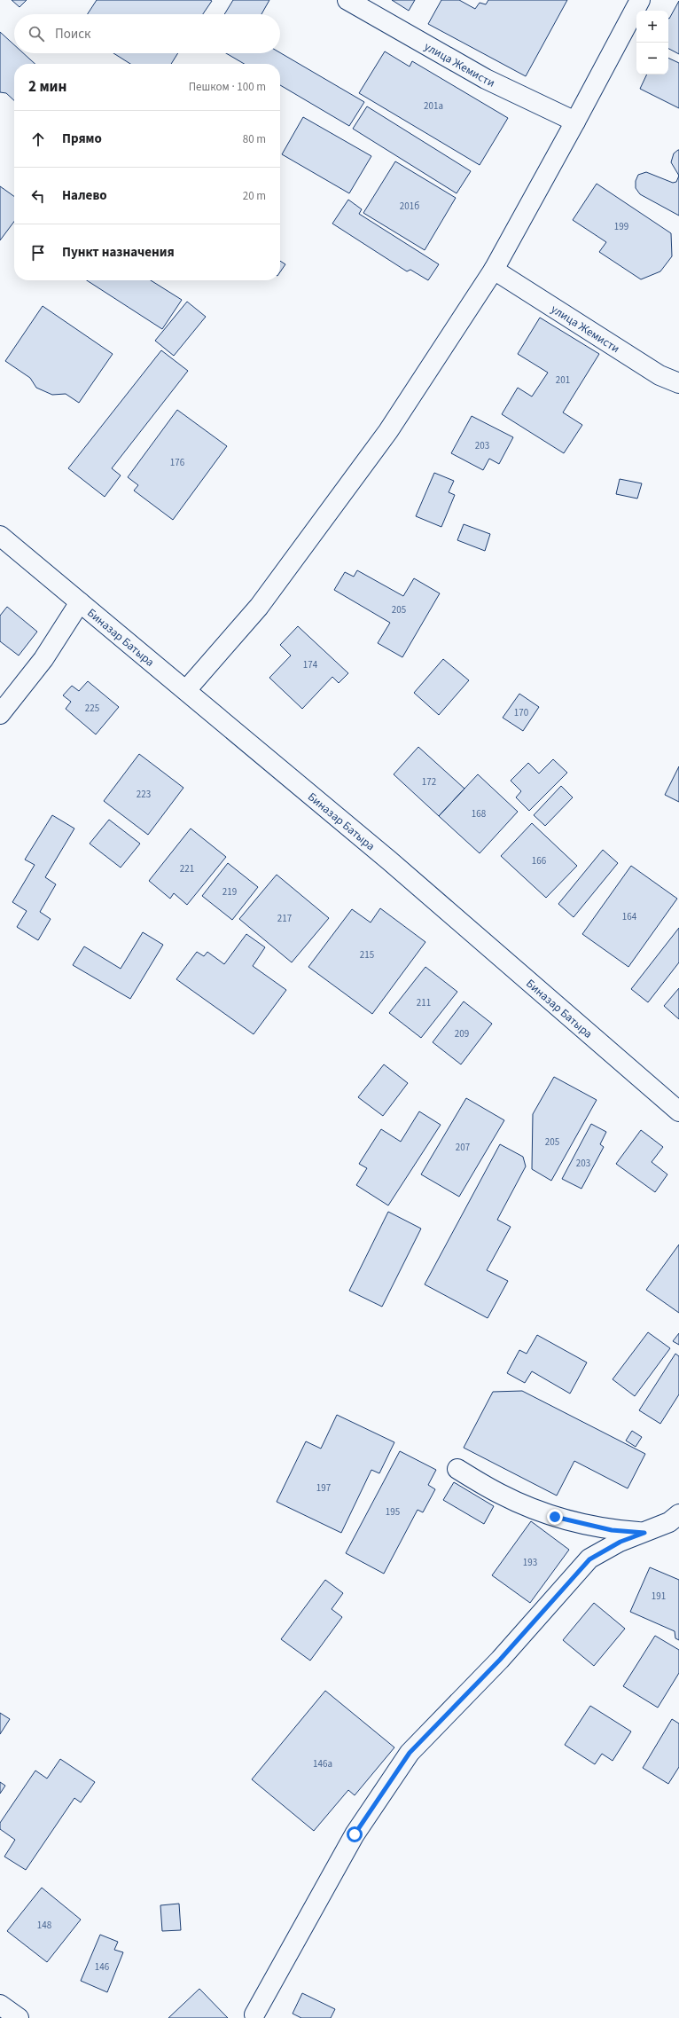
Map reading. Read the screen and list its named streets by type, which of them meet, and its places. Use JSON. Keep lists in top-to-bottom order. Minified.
{"streets":{"street":["улица Жемисти","Биназар Батыра"]},"house_numbers":["201а","201б","199","201","203","176","205","174","225","170","172","223","168","166","221","219","164","217","215","211","209","205","207","203","197","195","193","191","146а","148","146"],"page":{"map_buttons":["+","−"],"search":"Поиск","heading":["2 мин","Пешком · 100 m"],"list":[["Прямо","80 m"],["Налево","20 m"],"Пункт назначения"]}}
